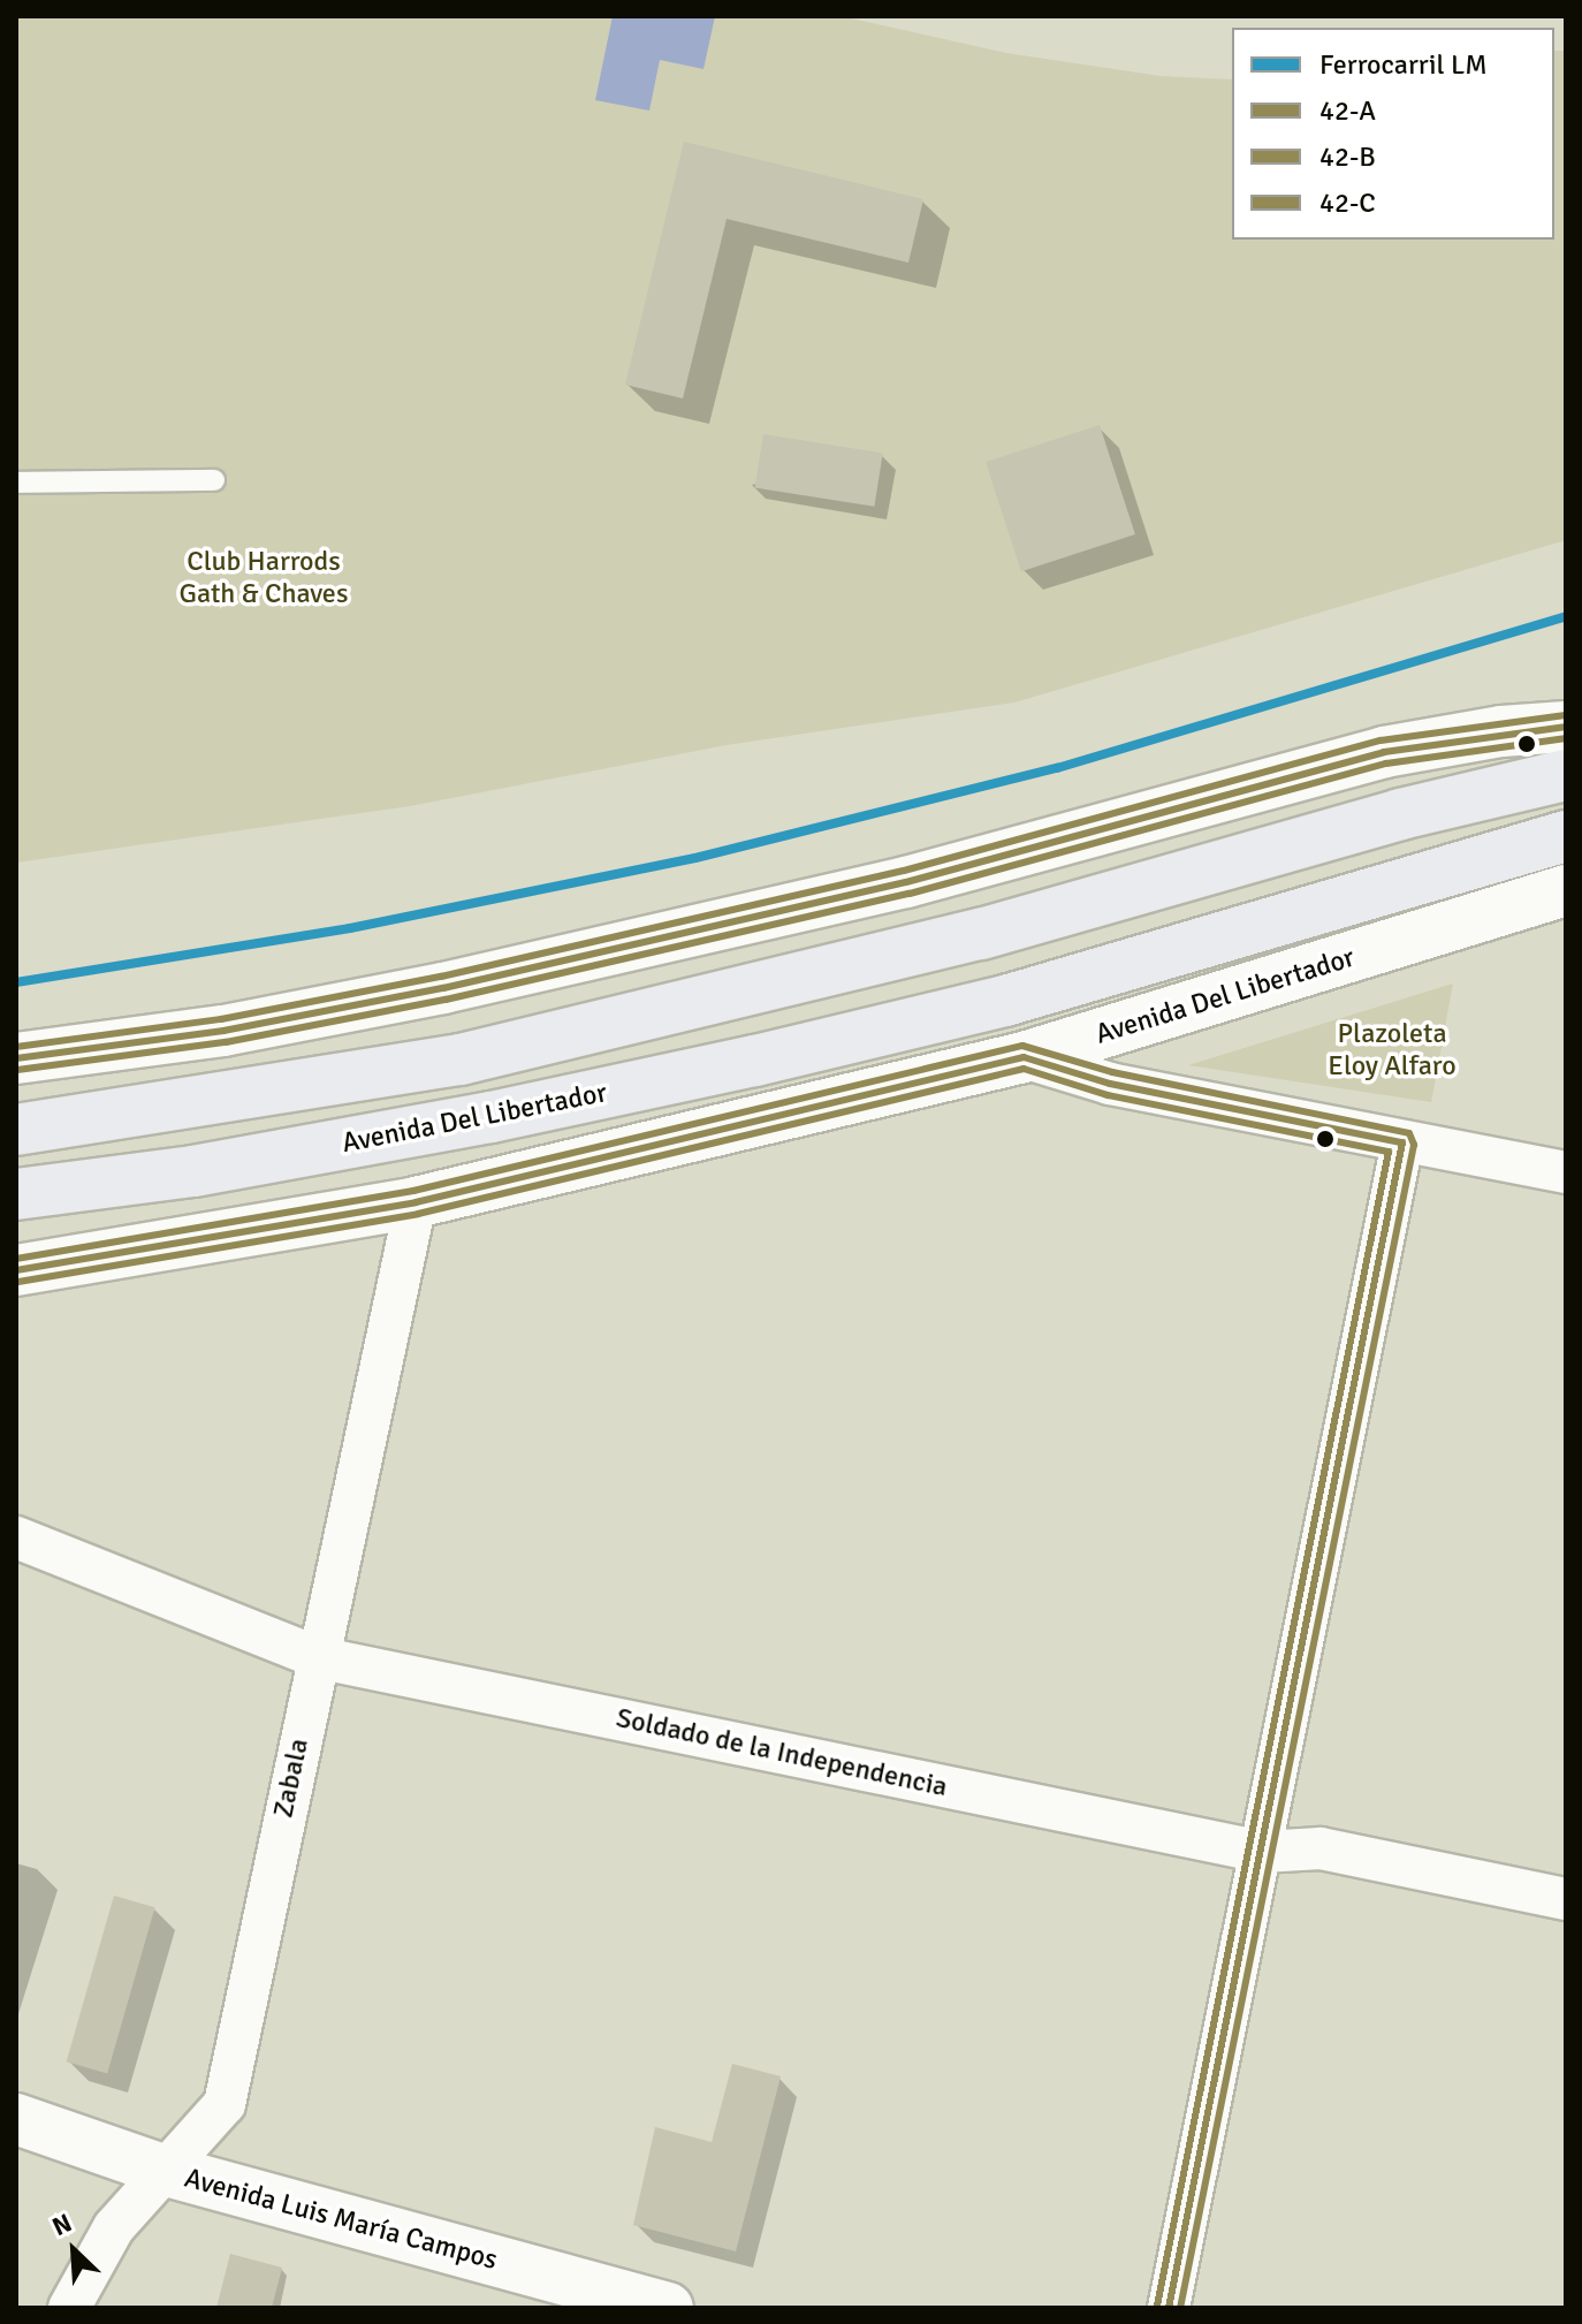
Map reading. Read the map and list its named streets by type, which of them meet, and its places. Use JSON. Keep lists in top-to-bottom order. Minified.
{"streets":{"main road":["Avenida Del Libertador","Avenida Luis María Campos"],"street":["Soldado de la Independencia","Zabala"]},"crossings":[["Avenida Del Libertador","Zabala"],["Soldado de la Independencia","Zabala"],["Zabala","Avenida Luis María Campos"]],"parks":["Club Harrods Gath & Chaves","Plazoleta Eloy Alfaro"],"lines":["rail line LM","transit line 42-C","transit line 42-A","transit line 42-B"],"legend":["Ferrocarril LM","42-A","42-B","42-C"],"north":"top left"}
